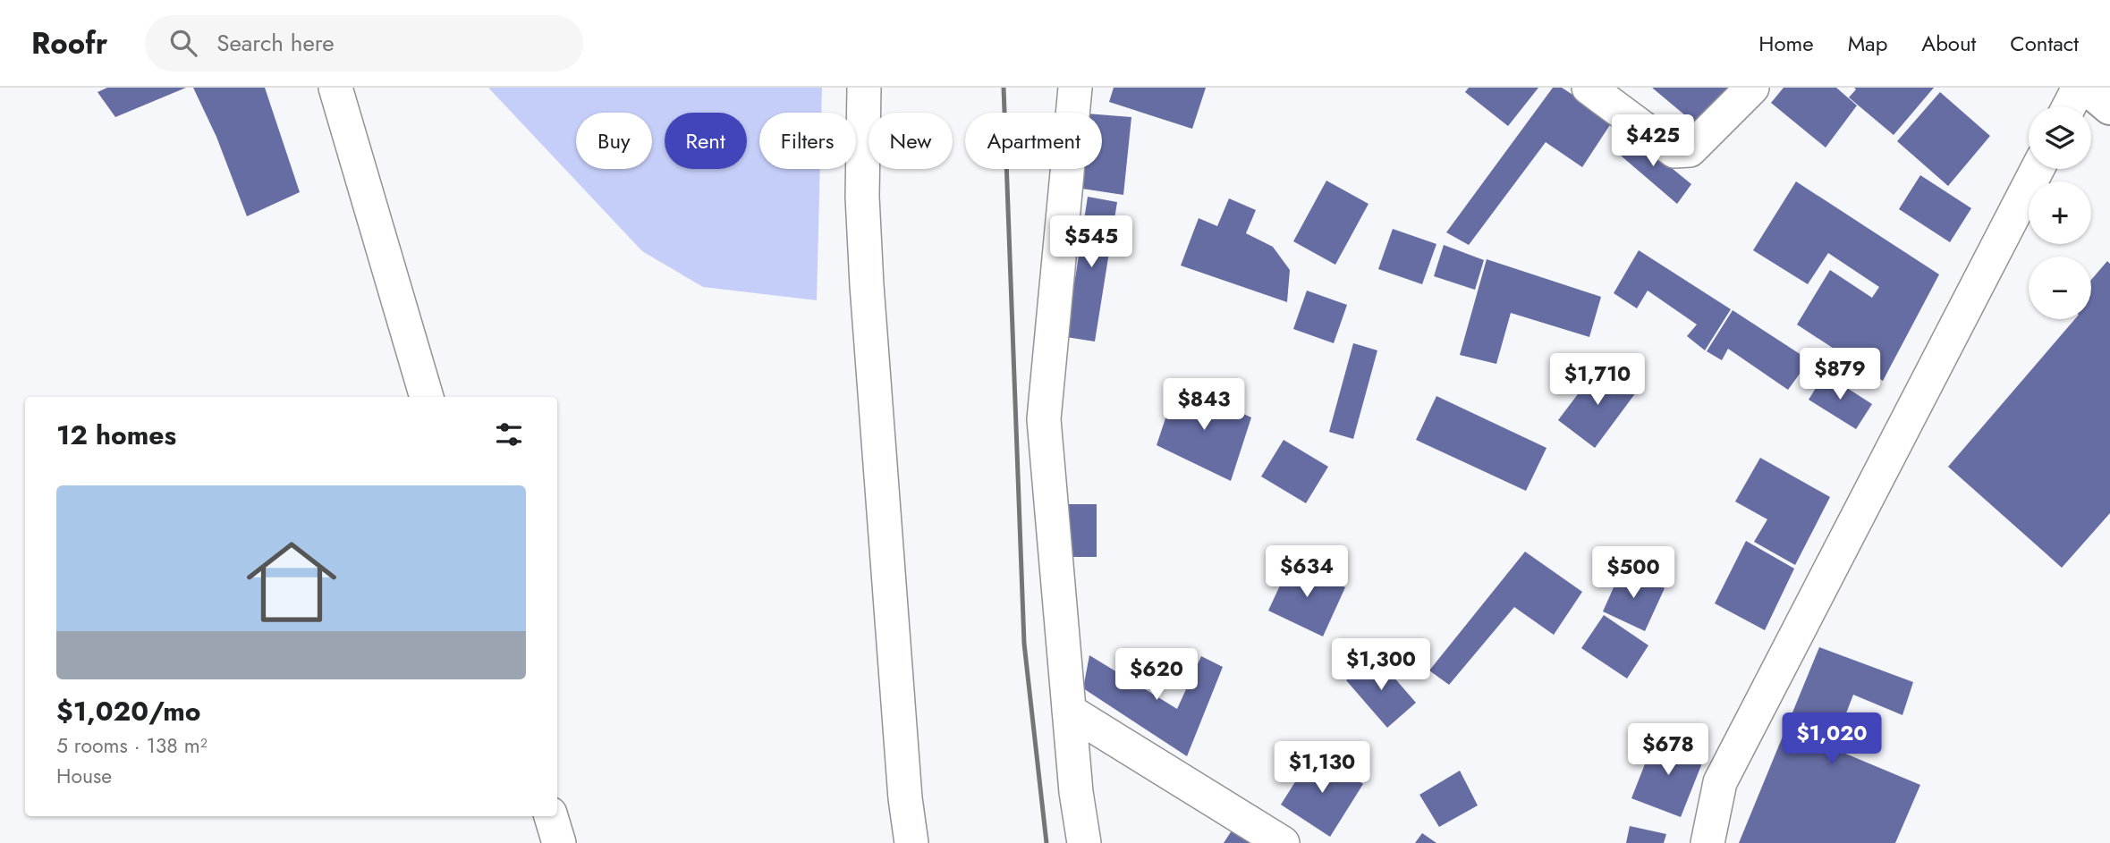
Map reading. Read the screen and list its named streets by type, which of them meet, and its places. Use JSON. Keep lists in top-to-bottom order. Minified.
{"page":{"header":"Roofr","search":"Search here","nav":["Home","Map","About","Contact"],"map_buttons":["+","−"],"chip":["Buy","Rent","Filters","New","Apartment"],"price":["$425","$545","$879","$1,710","$843","$634","$500","$1,300","$620","$1,020","$678","$1,130"],"heading":"12 homes","list":[{"name":"$1,020/mo","note":"5 rooms · 138 m² · House"}]}}
